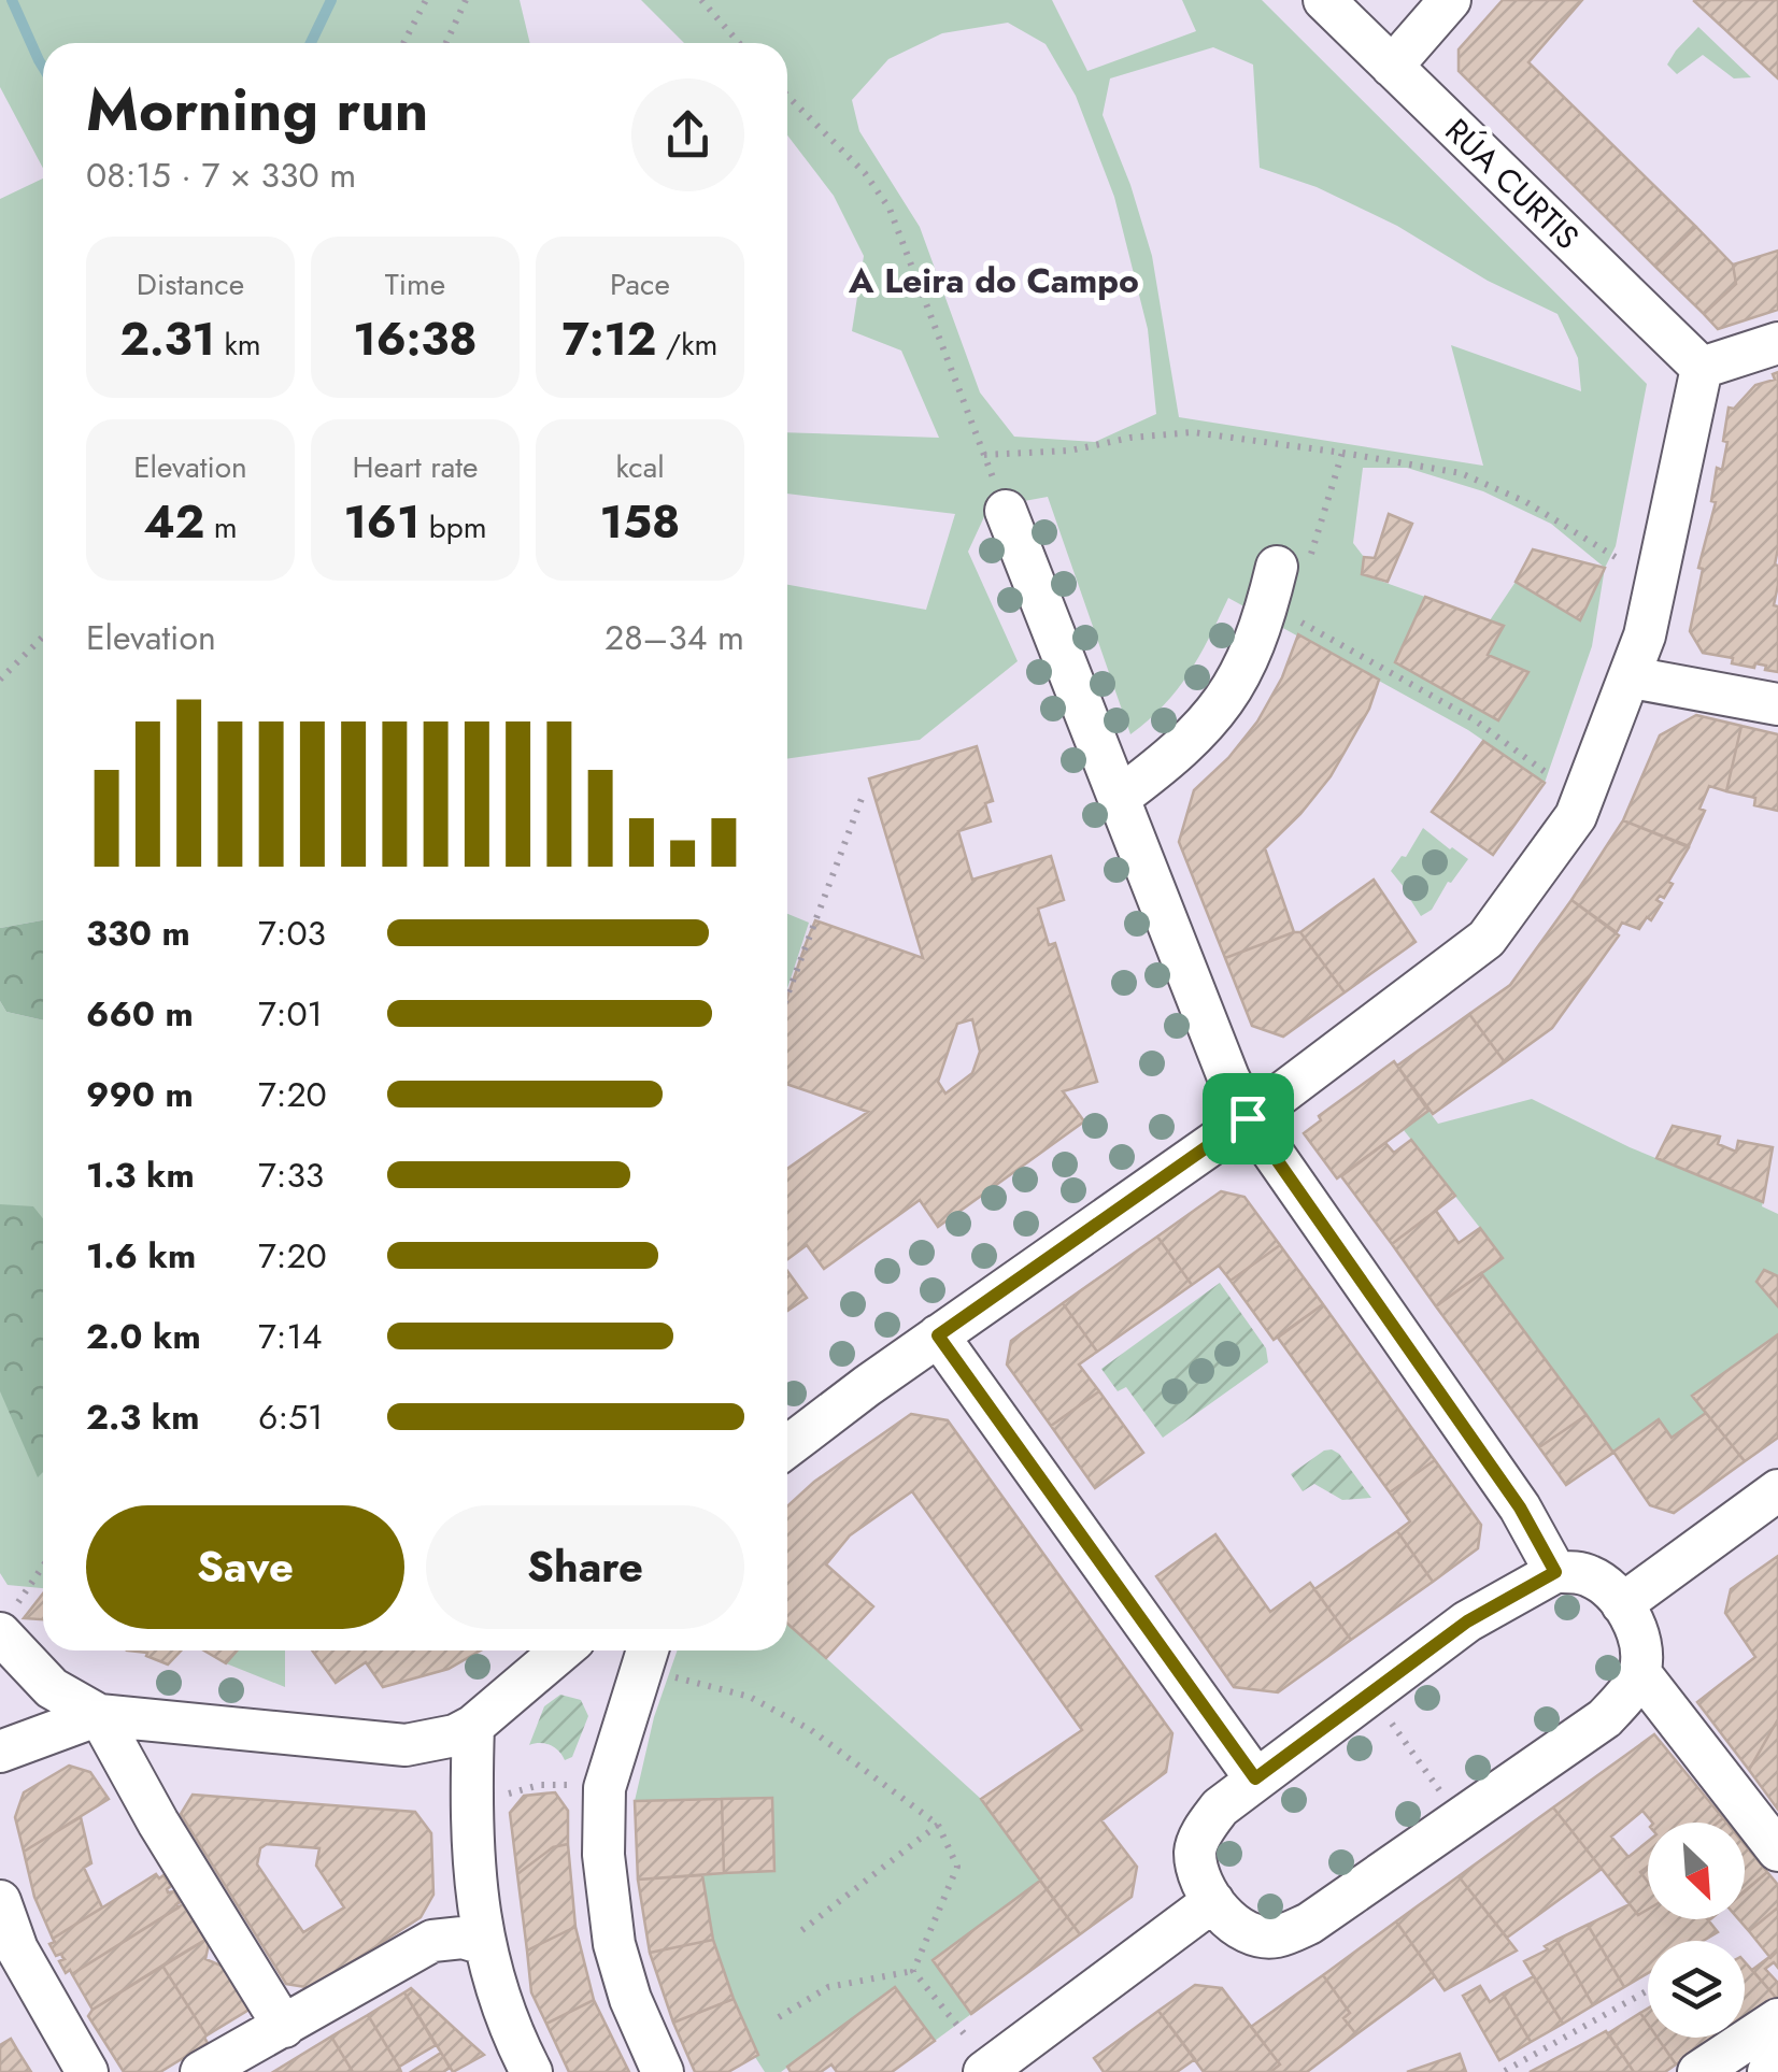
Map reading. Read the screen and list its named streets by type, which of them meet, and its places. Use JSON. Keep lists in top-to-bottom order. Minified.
{"streets":{"street":["RÚA CURTIS"]},"districts":["A Leira do Campo"],"north":"bottom right","page":{"heading":["Morning run","08:15 · 7 × 330 m"],"stats":[["Distance","2.31 km"],["Time","16:38"],["Pace","7:12 /km"],["Elevation","42 m"],["Heart rate","161 bpm"],["kcal","158"]],"chart":["Elevation","28–34 m"],"list":[{"name":"330 m","note":"7:03"},{"name":"660 m","note":"7:01"},{"name":"990 m","note":"7:20"},{"name":"1.3 km","note":"7:33"},{"name":"1.6 km","note":"7:20"},{"name":"2.0 km","note":"7:14"},{"name":"2.3 km","note":"6:51"}],"buttons":["Save","Share"]}}
